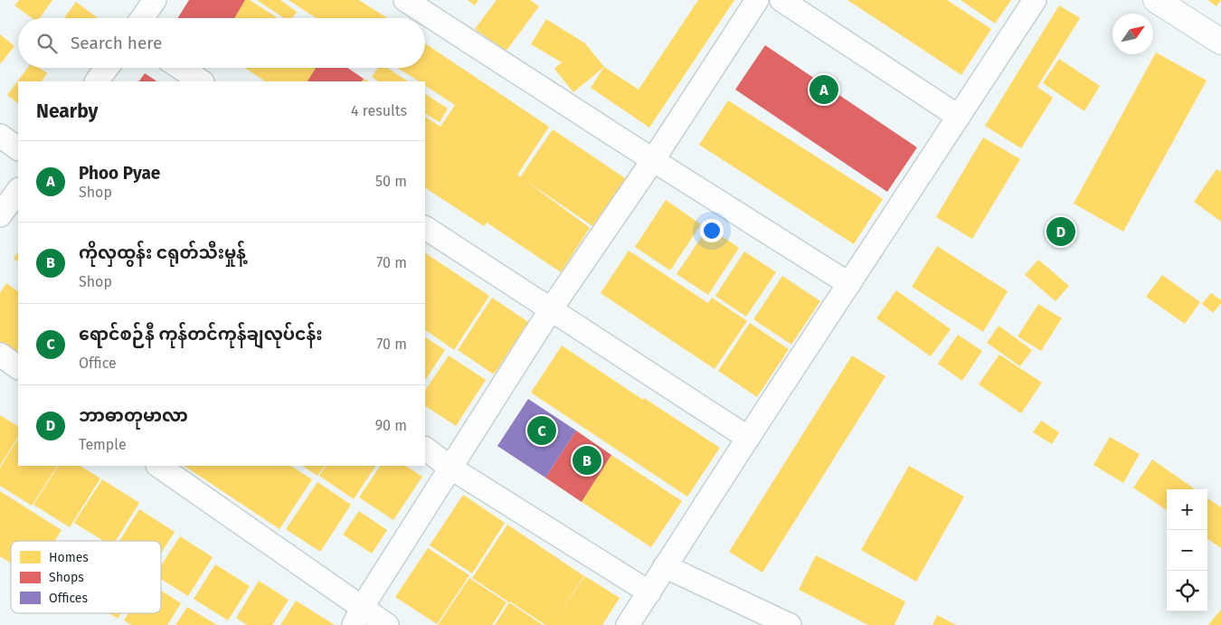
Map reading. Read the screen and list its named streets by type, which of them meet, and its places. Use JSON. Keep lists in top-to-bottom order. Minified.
{"legend":["Homes","Shops","Offices"],"north":"top right","page":{"search":"Search here","pins":["A","D","C","B"],"heading":["Nearby","4 results"],"list":[{"mark":"A","name":"Phoo Pyae","note":"Shop","value":"50 m"},{"mark":"B","name":"ကိုလှထွန်း ငရုတ်သီးမှုန့်","note":"Shop","value":"70 m"},{"mark":"C","name":"ရောင်စဉ်နီ ကုန်တင်ကုန်ချလုပ်ငန်း","note":"Office","value":"70 m"},{"mark":"D","name":"ဘာဓာတုမာလာ","note":"Temple","value":"90 m"}],"map_buttons":["+","−"]}}
